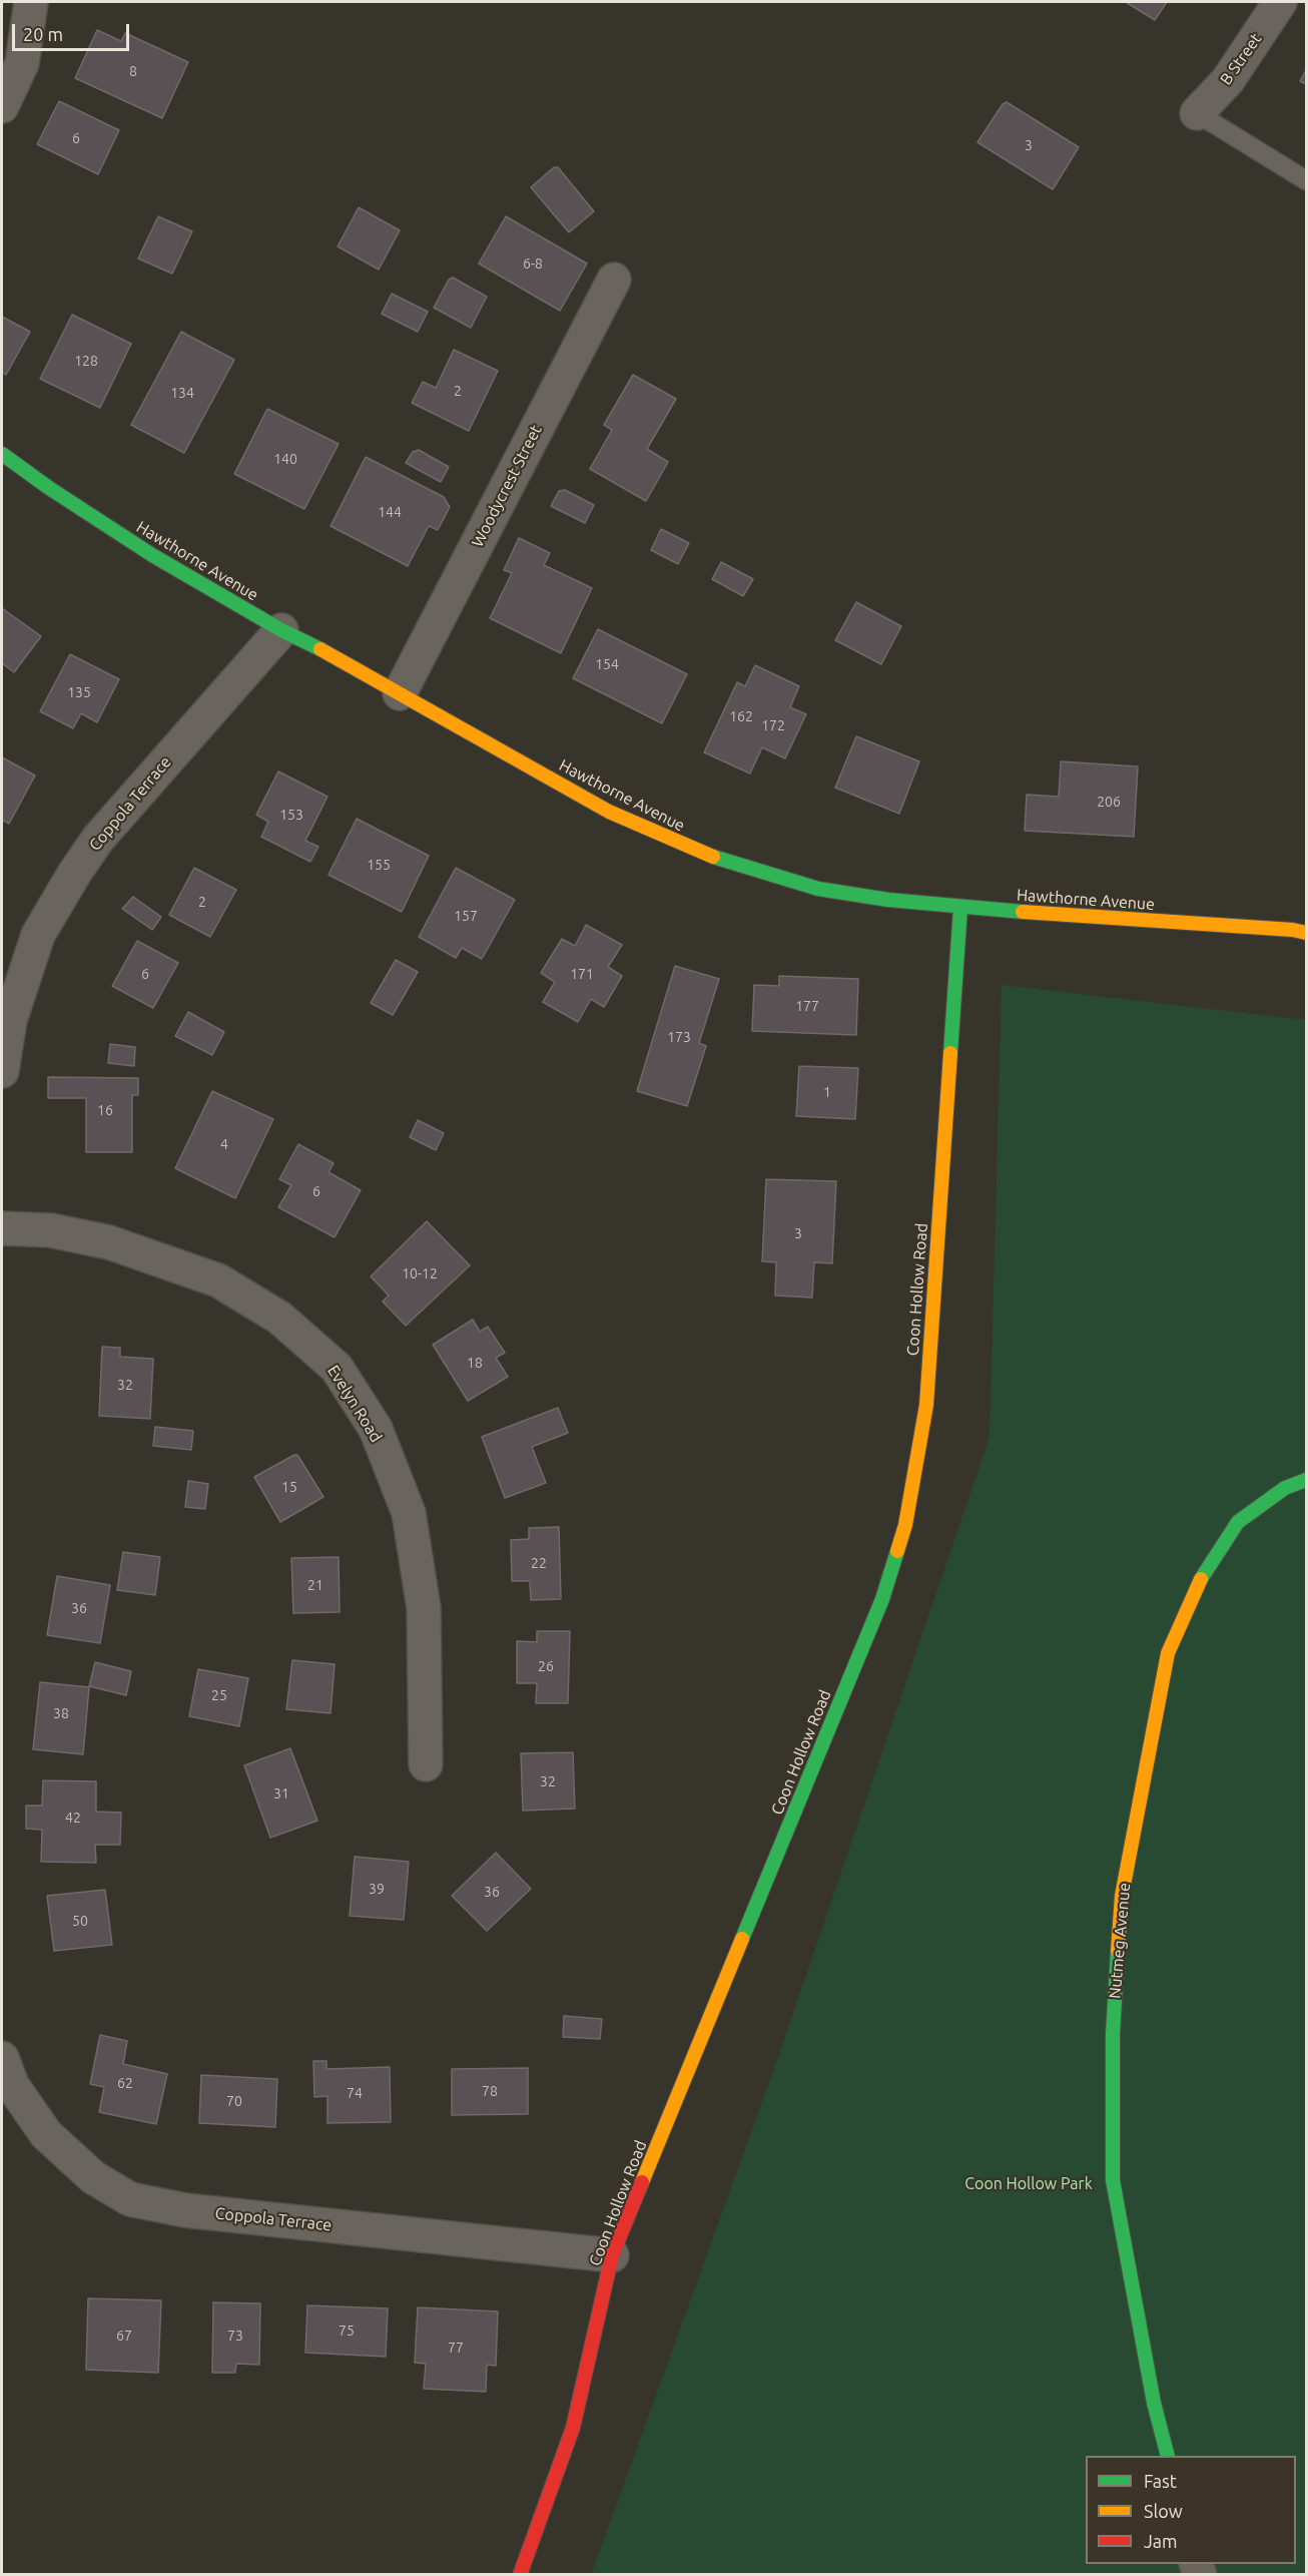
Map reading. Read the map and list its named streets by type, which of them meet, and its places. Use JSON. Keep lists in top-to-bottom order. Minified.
{"streets":{"street":["B Street","Woodycrest Street","Hawthorne Avenue","Coppola Terrace","Coon Hollow Road","Evelyn Road","Nutmeg Avenue"]},"crossings":[["Woodycrest Street","Hawthorne Avenue"],["Hawthorne Avenue","Coppola Terrace"],["Hawthorne Avenue","Coon Hollow Road"],["Coppola Terrace","Coon Hollow Road"]],"parks":["Coon Hollow Park"],"house_numbers":["8","6","3","6-8","128","2","134","140","144","154","135","162","172","206","153","155","2","157","6","171","177","173","1","16","4","6","3","10-12","18","32","15","22","21","36","26","25","38","32","31","42","39","36","50","62","78","74","70","75","67","73","77"],"legend":["Fast","Slow","Jam"],"scale_bar":"20 m"}
